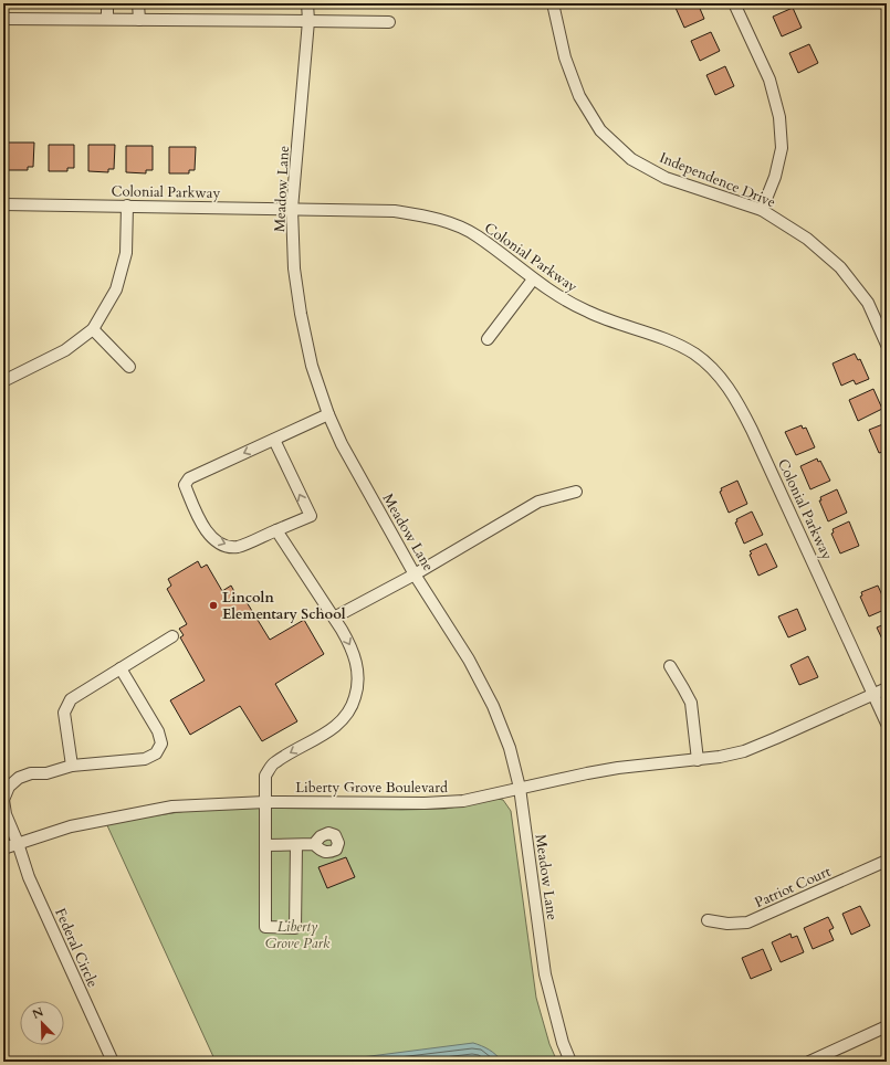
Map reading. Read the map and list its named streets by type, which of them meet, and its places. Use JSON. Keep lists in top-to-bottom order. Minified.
{"streets":{"street":["Independence Drive","Meadow Lane","Colonial Parkway","Liberty Grove Boulevard","Patriot Court","Federal Circle"]},"crossings":[["Meadow Lane","Colonial Parkway"],["Meadow Lane","Liberty Grove Boulevard"],["Colonial Parkway","Liberty Grove Boulevard"],["Liberty Grove Boulevard","Federal Circle"]],"parks":["Liberty Grove Park"],"places":["Lincoln Elementary School"],"north":"top left"}
